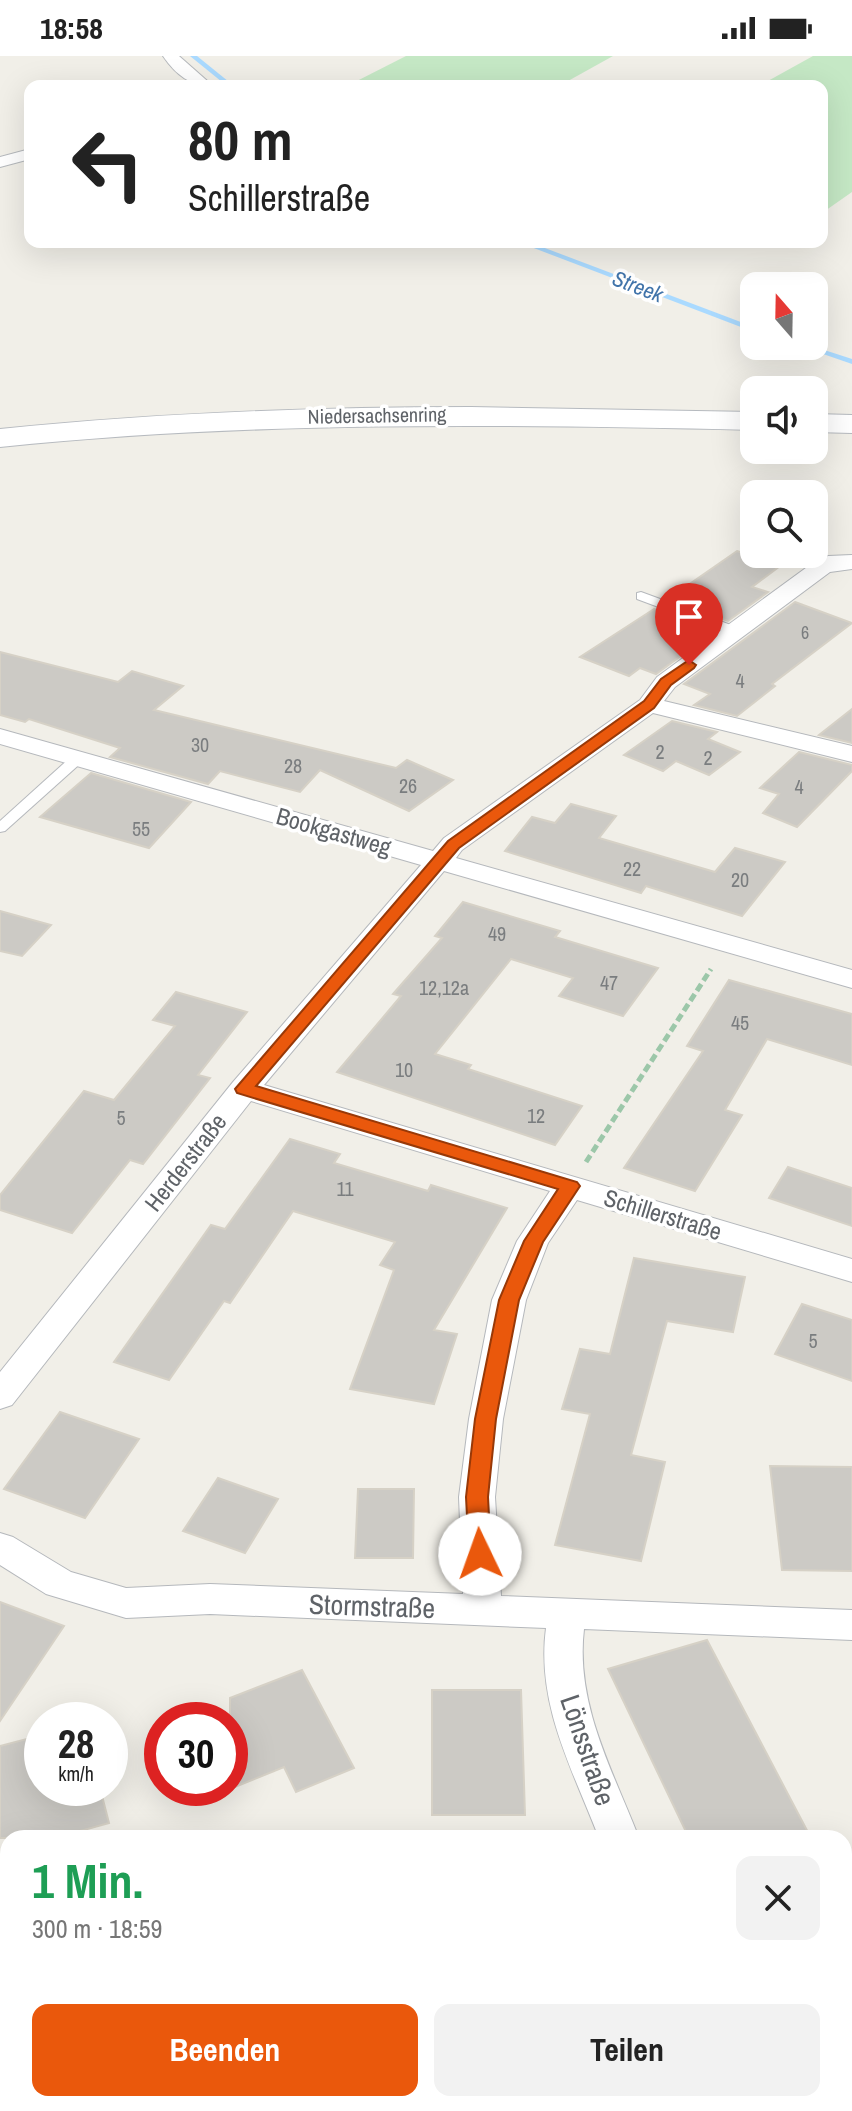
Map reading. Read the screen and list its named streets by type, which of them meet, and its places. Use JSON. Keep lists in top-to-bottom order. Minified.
{"streets":{"main road":["Niedersachsenring"],"street":["Bookgastweg","Herderstraße","Schillerstraße","Stormstraße","Lönsstraße"]},"crossings":[["Bookgastweg","Herderstraße"],["Herderstraße","Schillerstraße"],["Stormstraße","Lönsstraße"]],"water":["Streek"],"house_numbers":["6","4","30","2","2","28","26","4","55","22","20","49","47","12,12a","45","10","12","5","11","5"],"north":"top","page":{"status":"18:58","turn":["80 m","Schillerstraße"],"speed":"28 km/h","limit":"30","heading":["1 Min.","300 m · 18:59"],"buttons":["Beenden","Teilen"]}}
